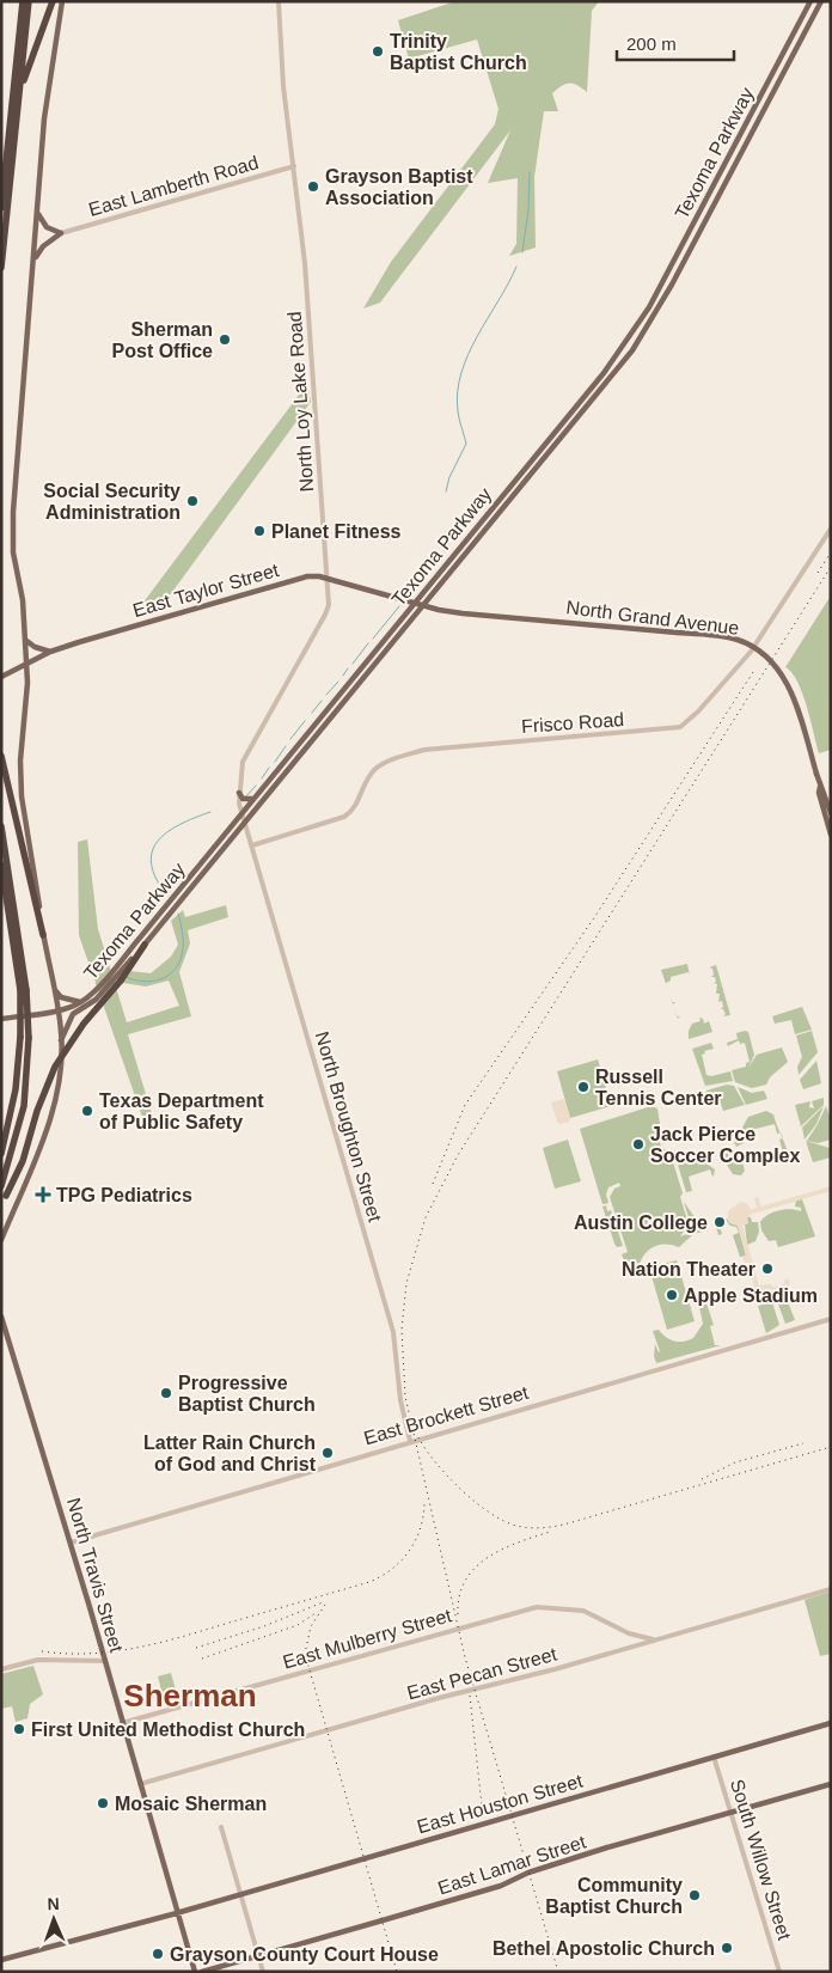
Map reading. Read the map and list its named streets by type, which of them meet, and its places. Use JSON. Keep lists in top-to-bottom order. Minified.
{"streets":{"main road":["Texoma Parkway","East Taylor Street","North Grand Avenue","North Travis Street","East Houston Street","East Lamar Street"],"street":["East Lamberth Road","North Loy Lake Road","Frisco Road","North Broughton Street","East Brockett Street","East Mulberry Street","East Pecan Street","South Willow Street"]},"crossings":[["Texoma Parkway","North Loy Lake Road"],["Texoma Parkway","East Taylor Street"],["Texoma Parkway","North Grand Avenue"],["Texoma Parkway","North Broughton Street"],["East Lamberth Road","North Loy Lake Road"],["North Loy Lake Road","East Taylor Street"],["North Loy Lake Road","North Broughton Street"],["East Taylor Street","North Grand Avenue"],["Frisco Road","North Broughton Street"],["North Broughton Street","East Brockett Street"],["East Brockett Street","North Travis Street"],["North Travis Street","East Mulberry Street"],["North Travis Street","East Pecan Street"],["North Travis Street","East Houston Street"],["East Mulberry Street","East Pecan Street"],["East Houston Street","South Willow Street"],["South Willow Street","East Lamar Street"]],"districts":["Sherman"],"places":{"other":["Trinity Baptist Church","Grayson Baptist Association","Sherman Post Office","Social Security Administration","Planet Fitness","Russell Tennis Center","Texas Department of Public Safety","Jack Pierce Soccer Complex","Austin College","Nation Theater","Apple Stadium","Progressive Baptist Church","Latter Rain Church of God and Christ","First United Methodist Church","Mosaic Sherman","Community Baptist Church","Bethel Apostolic Church","Grayson County Court House"],"health":["TPG Pediatrics"]},"scale_bar":"200 m","north":"top"}
